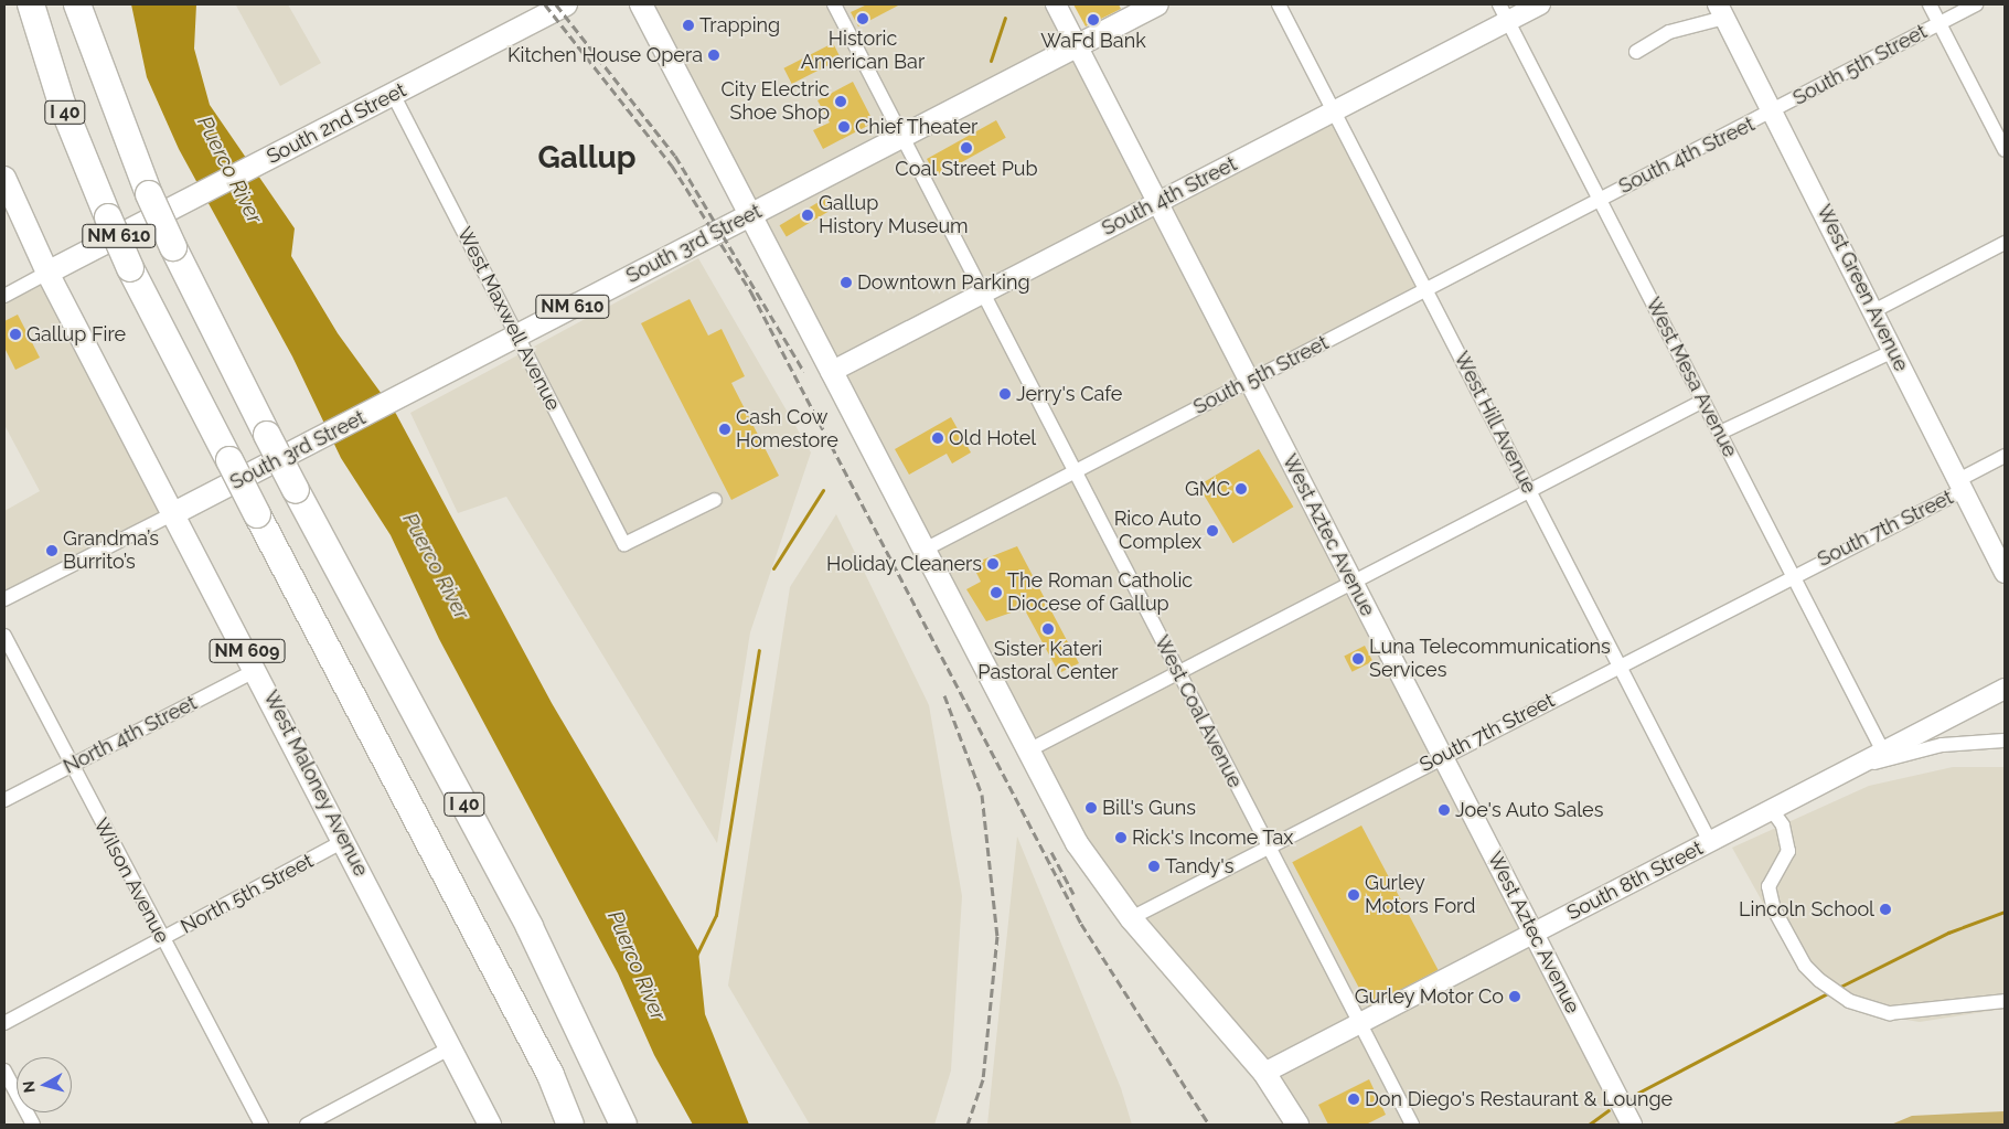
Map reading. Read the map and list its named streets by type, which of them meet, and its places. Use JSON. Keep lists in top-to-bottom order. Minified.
{"streets":{"highway":["I 40"],"main road":["South 2nd Street","NM 610","South 3rd Street","NM 609","West Maloney Avenue"],"street":["South 5th Street","South 4th Street","West Green Avenue","West Maxwell Avenue","West Mesa Avenue","West Hill Avenue","South 7th Street","West Aztec Avenue","West Coal Avenue","North 4th Street","Wilson Avenue","South 8th Street","North 5th Street"]},"crossings":[["South 5th Street","South 4th Street"],["South 5th Street","West Green Avenue"],["South 5th Street","West Mesa Avenue"],["South 5th Street","West Hill Avenue"],["South 5th Street","West Aztec Avenue"],["South 5th Street","West Coal Avenue"],["South 2nd Street","West Maxwell Avenue"],["South 2nd Street","West Maloney Avenue"],["South 4th Street","West Green Avenue"],["South 4th Street","West Mesa Avenue"],["South 4th Street","West Hill Avenue"],["South 4th Street","West Aztec Avenue"],["South 4th Street","West Coal Avenue"],["South 3rd Street","West Maxwell Avenue"],["South 3rd Street","West Aztec Avenue"],["South 3rd Street","West Coal Avenue"],["South 3rd Street","West Maloney Avenue"],["West Green Avenue","South 7th Street"],["West Mesa Avenue","South 7th Street"],["West Mesa Avenue","South 8th Street"],["West Hill Avenue","South 7th Street"],["West Hill Avenue","South 8th Street"],["South 7th Street","West Aztec Avenue"],["South 7th Street","West Coal Avenue"],["West Aztec Avenue","South 8th Street"],["West Coal Avenue","South 8th Street"],["North 4th Street","West Maloney Avenue"],["North 4th Street","Wilson Avenue"],["West Maloney Avenue","North 5th Street"],["Wilson Avenue","North 5th Street"]],"districts":["Gallup"],"water":["Puerco River"],"places":["Historic American Bar","WaFd Bank","Trapping","Kitchen House Opera","City Electric Shoe Shop","Chief Theater","Coal Street Pub","Gallup History Museum","Downtown Parking","Gallup Fire","Jerry's Cafe","Cash Cow Homestore","Old Hotel","GMC","Rico Auto Complex","Grandma’s Burrito’s","Holiday Cleaners","The Roman Catholic Diocese of Gallup","Sister Kateri Pastoral Center","Luna Telecommunications Services","Bill's Guns","Joe's Auto Sales","Rick's Income Tax","Tandy's","Gurley Motors Ford","Lincoln School","Gurley Motor Co","Don Diego's Restaurant & Lounge"],"north":"left"}
